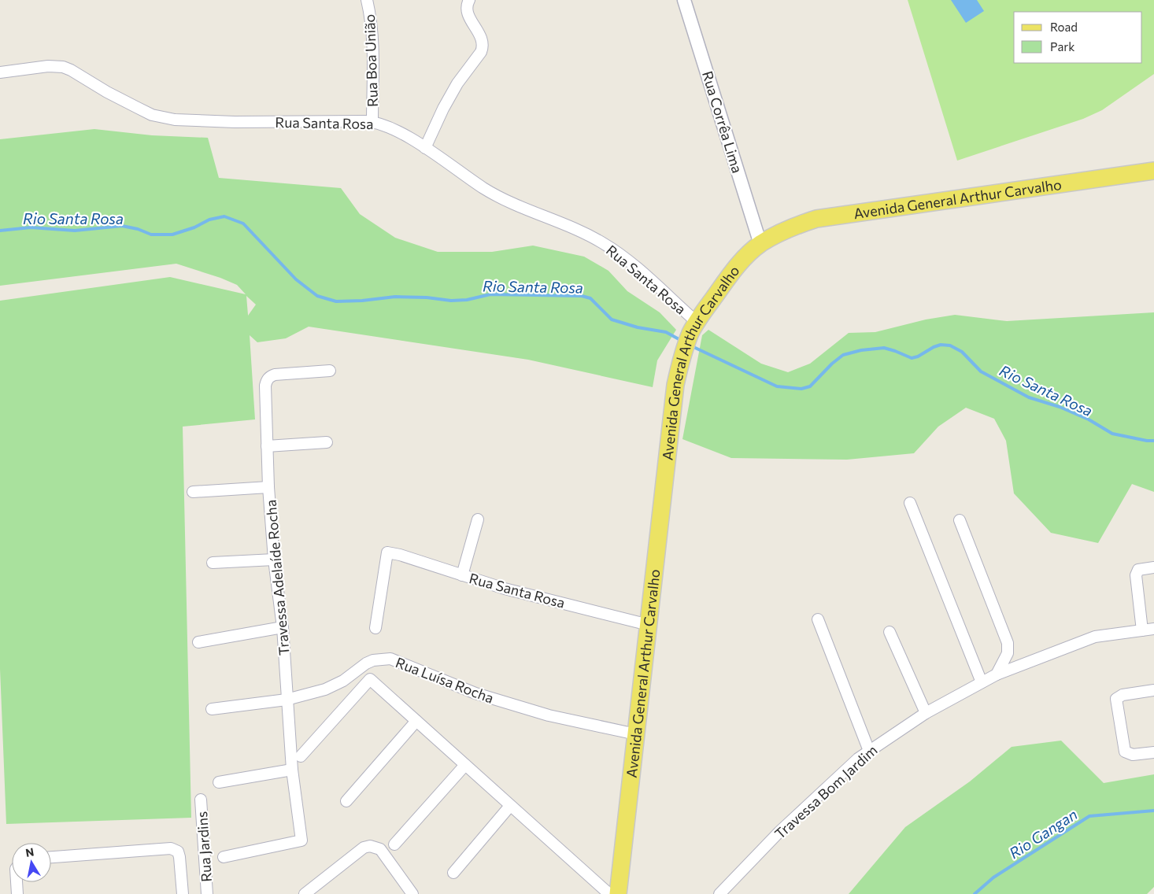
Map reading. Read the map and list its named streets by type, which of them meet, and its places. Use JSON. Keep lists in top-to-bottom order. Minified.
{"streets":{"main road":["Avenida General Arthur Carvalho"],"street":["Rua Boa União","Rua Corrêa Lima","Rua Santa Rosa","Travessa Adelaíde Rocha","Rua Luísa Rocha","Travessa Bom Jardim","Rua Jardins"]},"crossings":[["Rua Boa União","Rua Santa Rosa"],["Rua Corrêa Lima","Avenida General Arthur Carvalho"],["Rua Santa Rosa","Avenida General Arthur Carvalho"],["Avenida General Arthur Carvalho","Rua Luísa Rocha"],["Travessa Adelaíde Rocha","Rua Luísa Rocha"]],"water":["Rio Santa Rosa","Rio Gangan"],"legend":["Road","Park"],"north":"top"}
